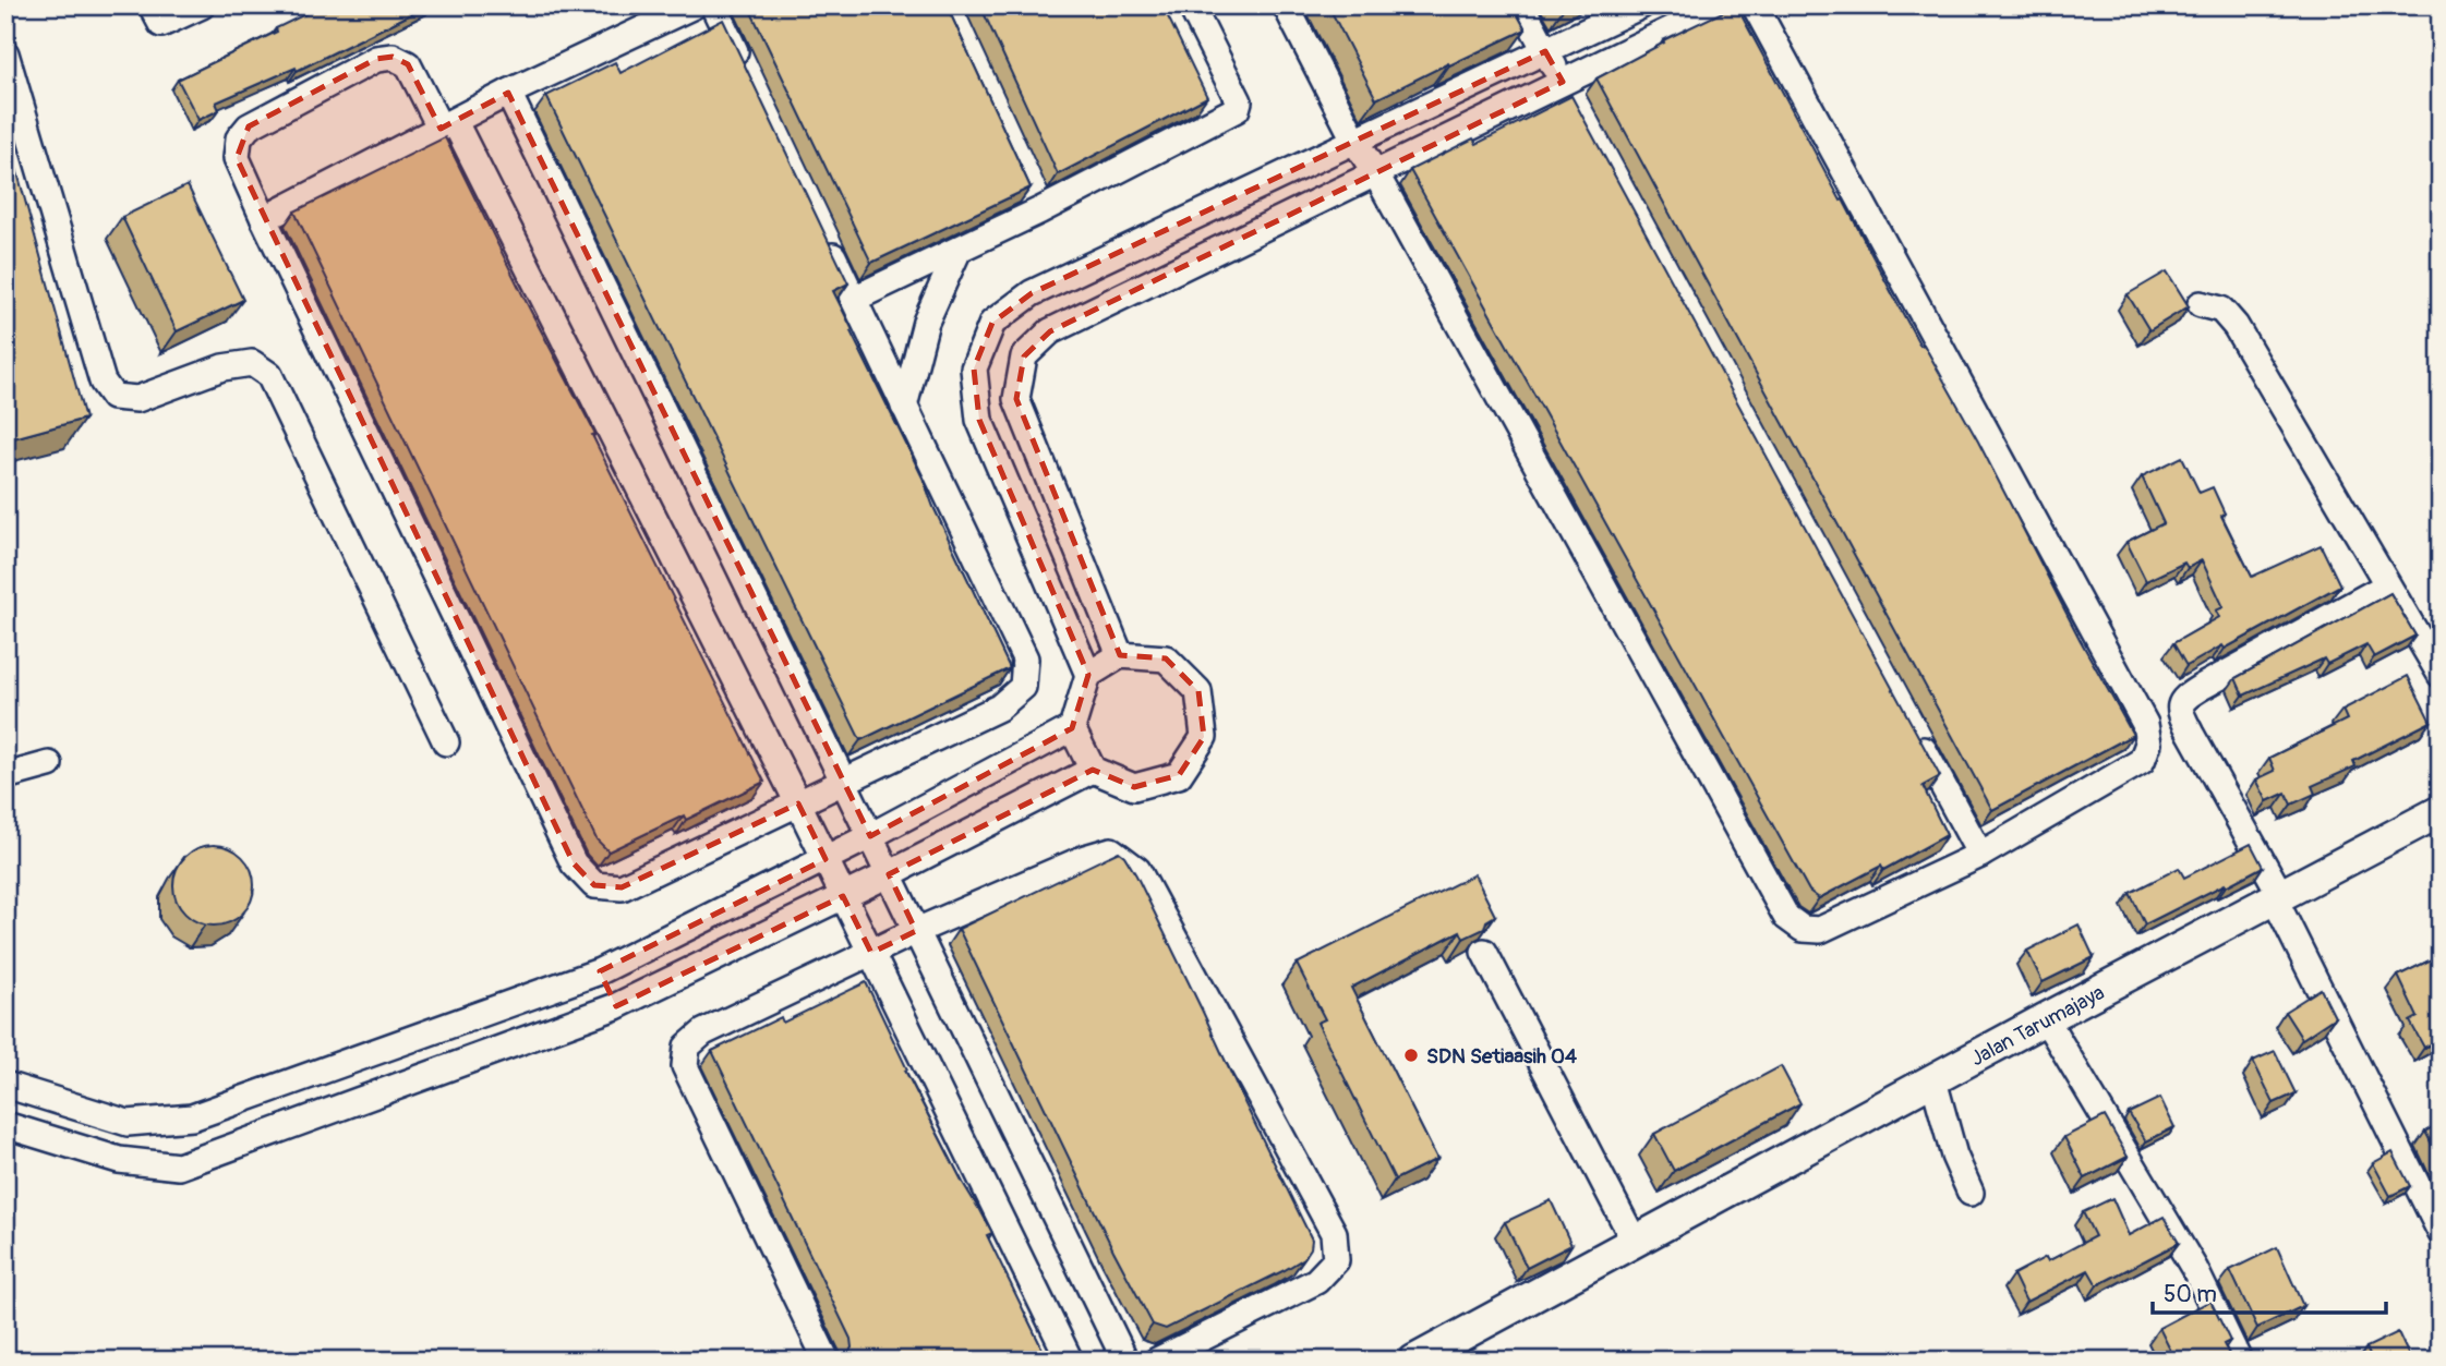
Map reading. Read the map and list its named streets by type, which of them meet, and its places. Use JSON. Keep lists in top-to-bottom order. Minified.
{"streets":{"street":["Jalan Tarumajaya"]},"places":["SDN Setiaasih 04"],"scale_bar":"50 m"}
